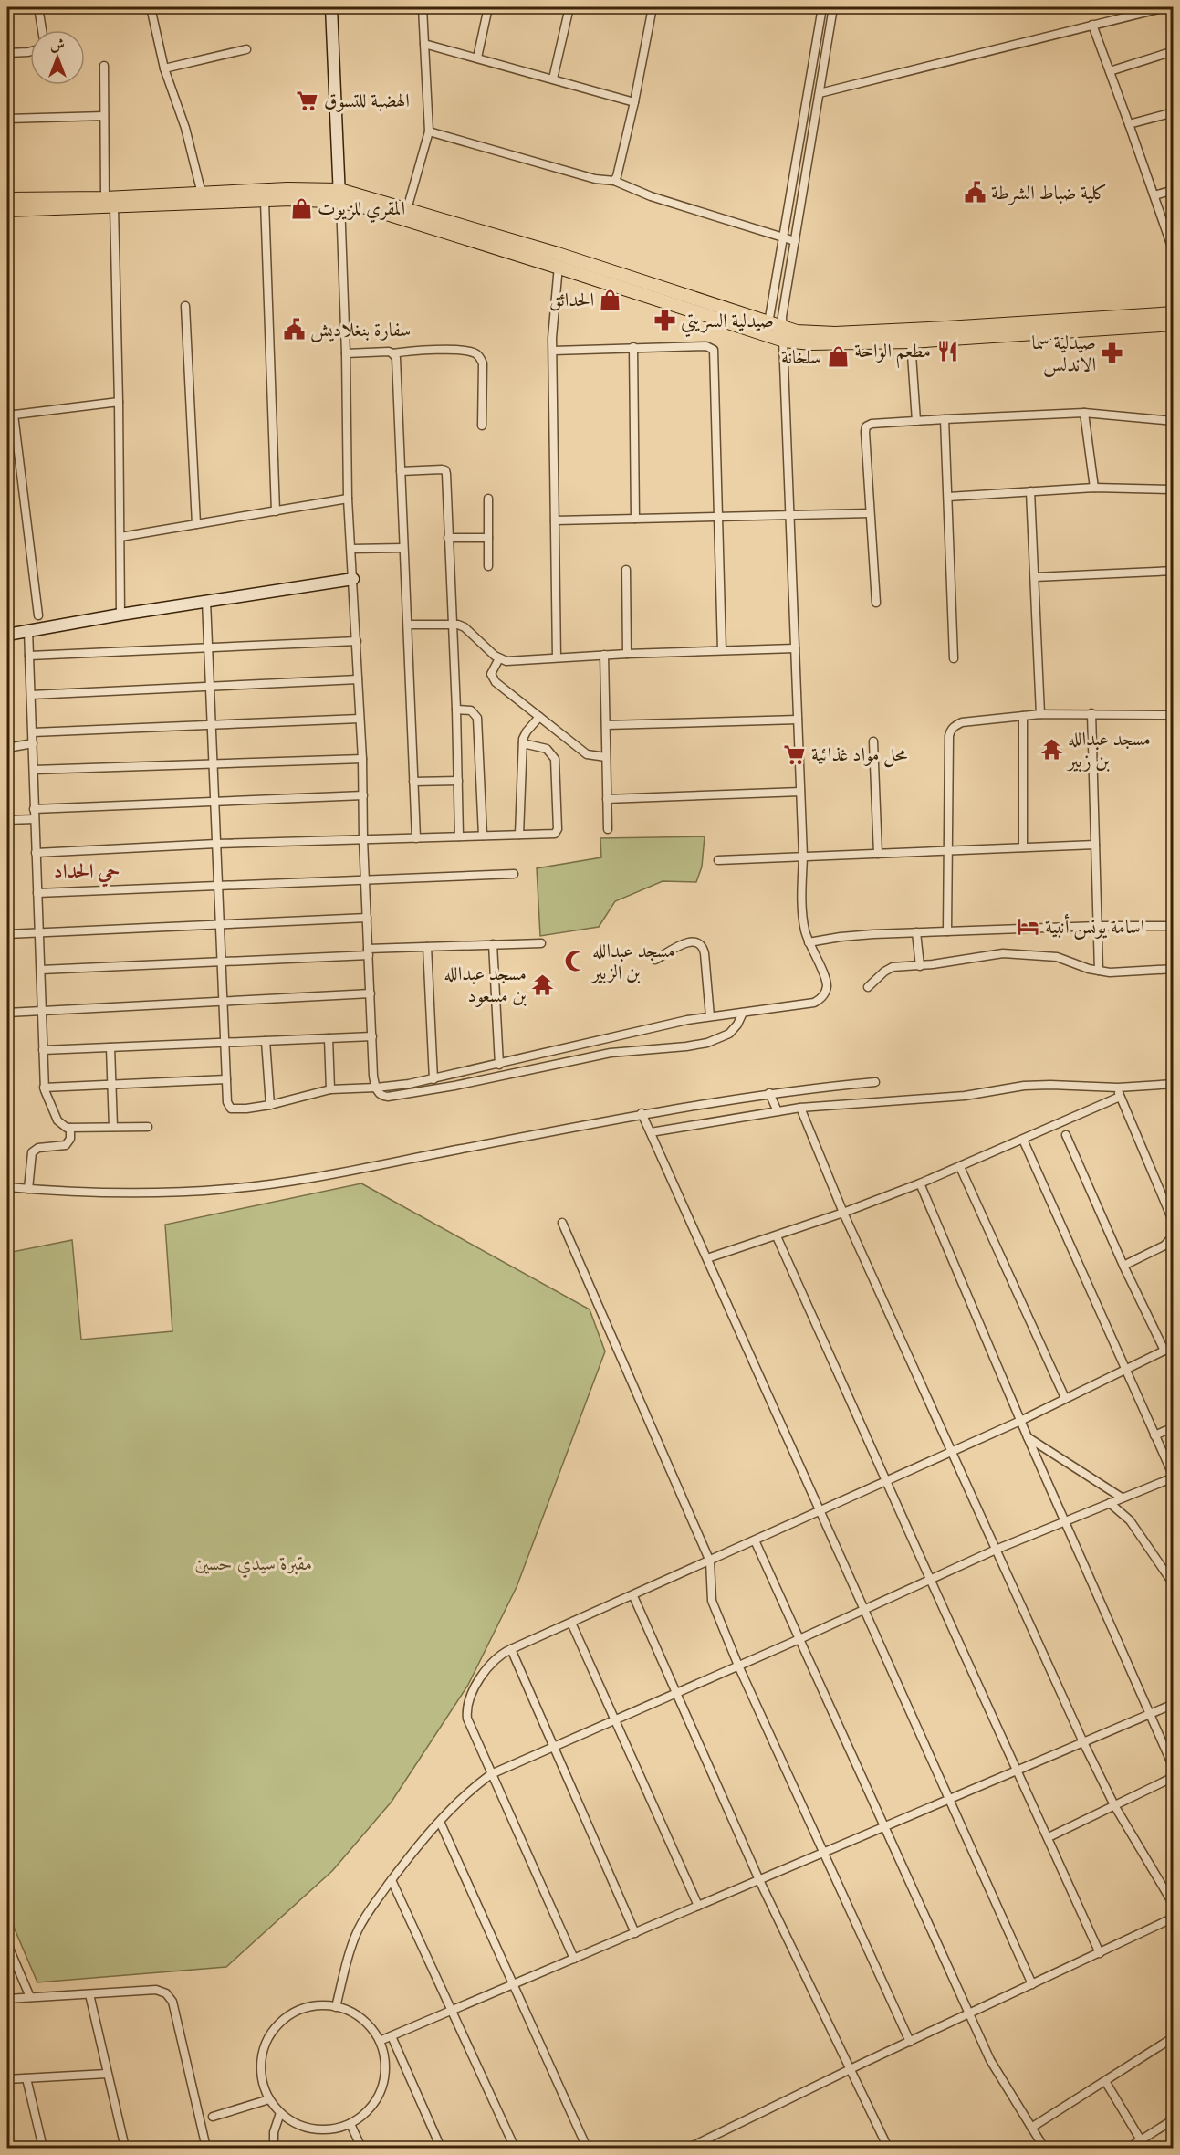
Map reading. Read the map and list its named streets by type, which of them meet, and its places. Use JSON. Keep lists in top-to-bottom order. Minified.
{"districts":["حي الحداد"],"parks":["مقبرة سيدي حسين"],"places":{"supermarket":["الهضبة للتسوق","محل مواد غذائية"],"public building":["كلية ضباط الشرطة","سفارة بنغلاديش"],"shop":["المقري للزيوت","الحدائق","سلخانة"],"pharmacy":["صيدلية السريتي","صيدلية سما الاندلس"],"restaurant":["مطعم الواحة"],"temple":["مسجد عبدالله بن زبير","مسجد عبدالله بن مسعود"],"hotel":["اسامة يونس أنبية"],"mosque":["مسجد عبدالله بن الزبير"]},"north":"top"}
